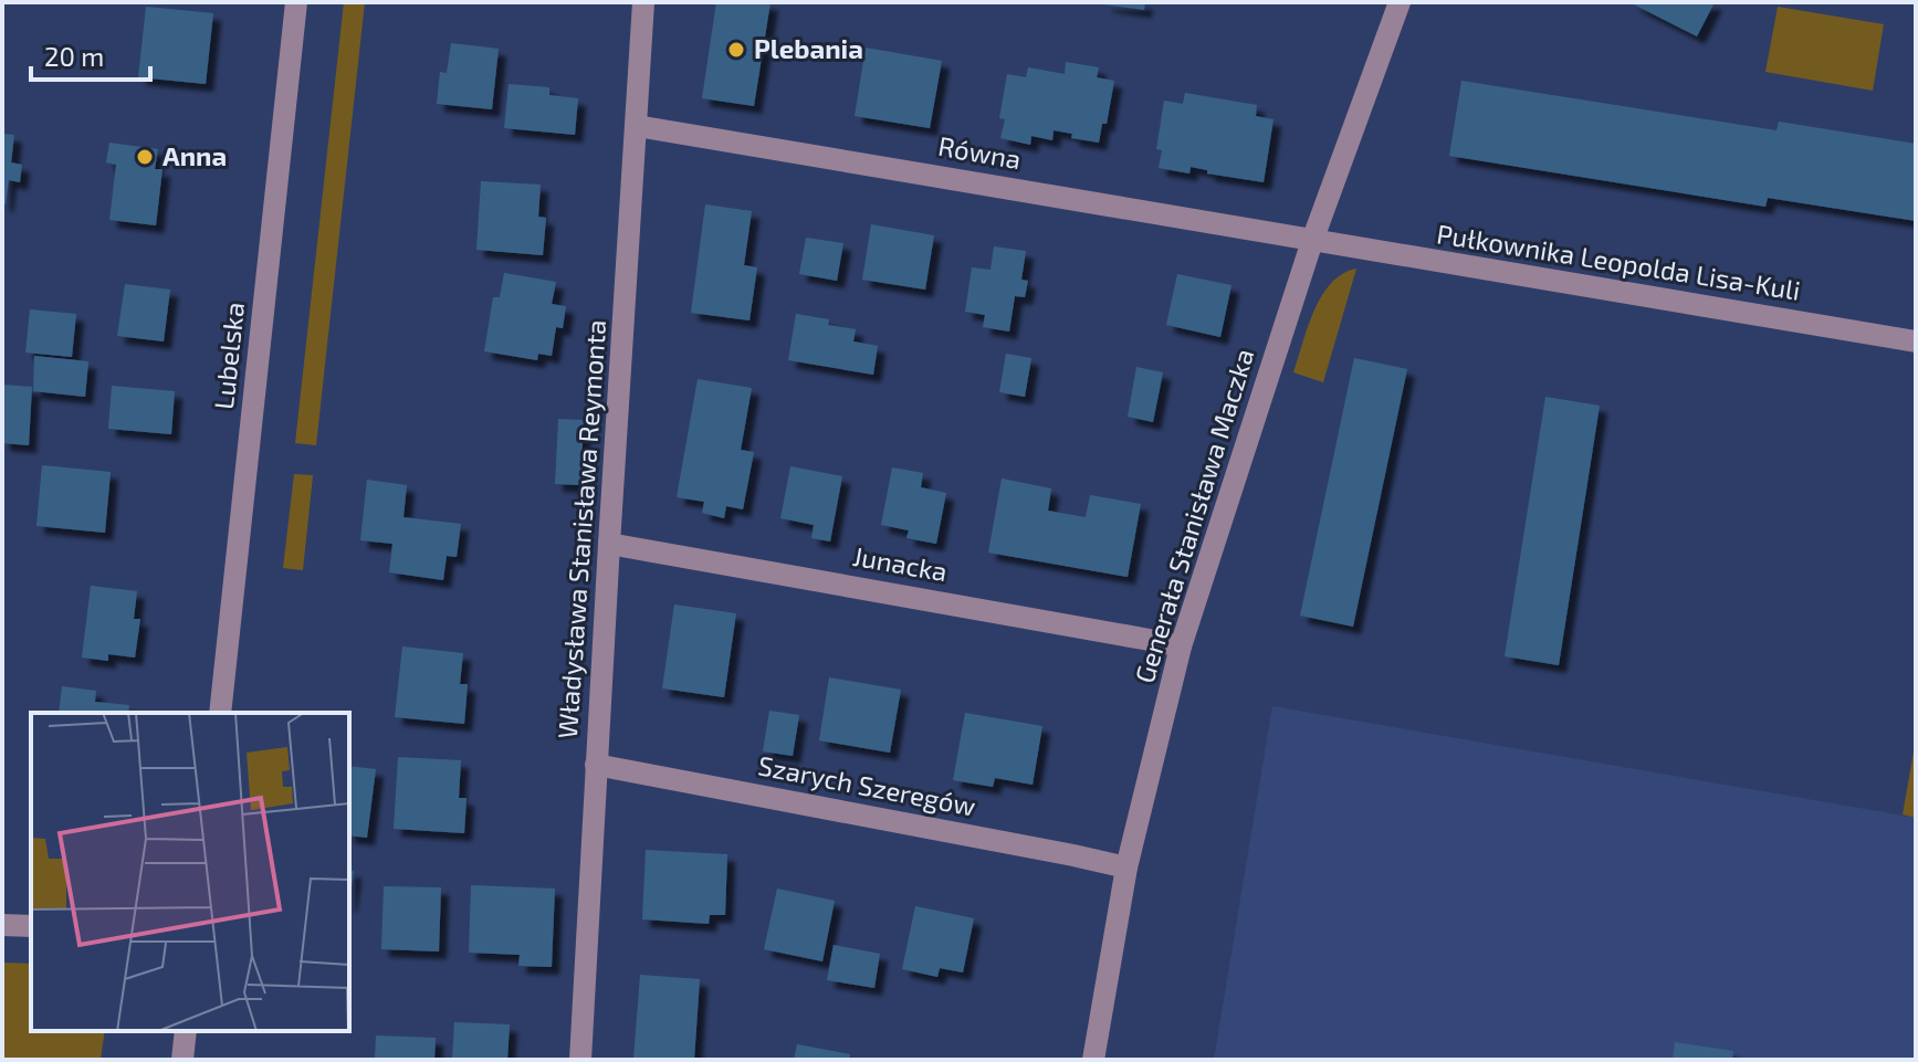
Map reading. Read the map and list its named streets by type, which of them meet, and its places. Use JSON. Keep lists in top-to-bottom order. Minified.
{"streets":{"street":["Równa","Pułkownika Leopolda Lisa-Kuli","Lubelska","Generała Stanisława Maczka","Władysława Stanisława Reymonta","Junacka","Szarych Szeregów"]},"crossings":[["Równa","Pułkownika Leopolda Lisa-Kuli"],["Równa","Generała Stanisława Maczka"],["Równa","Władysława Stanisława Reymonta"],["Pułkownika Leopolda Lisa-Kuli","Generała Stanisława Maczka"],["Generała Stanisława Maczka","Junacka"],["Generała Stanisława Maczka","Szarych Szeregów"],["Władysława Stanisława Reymonta","Junacka"],["Władysława Stanisława Reymonta","Szarych Szeregów"]],"places":["Plebania","Anna"],"scale_bar":"20 m"}
